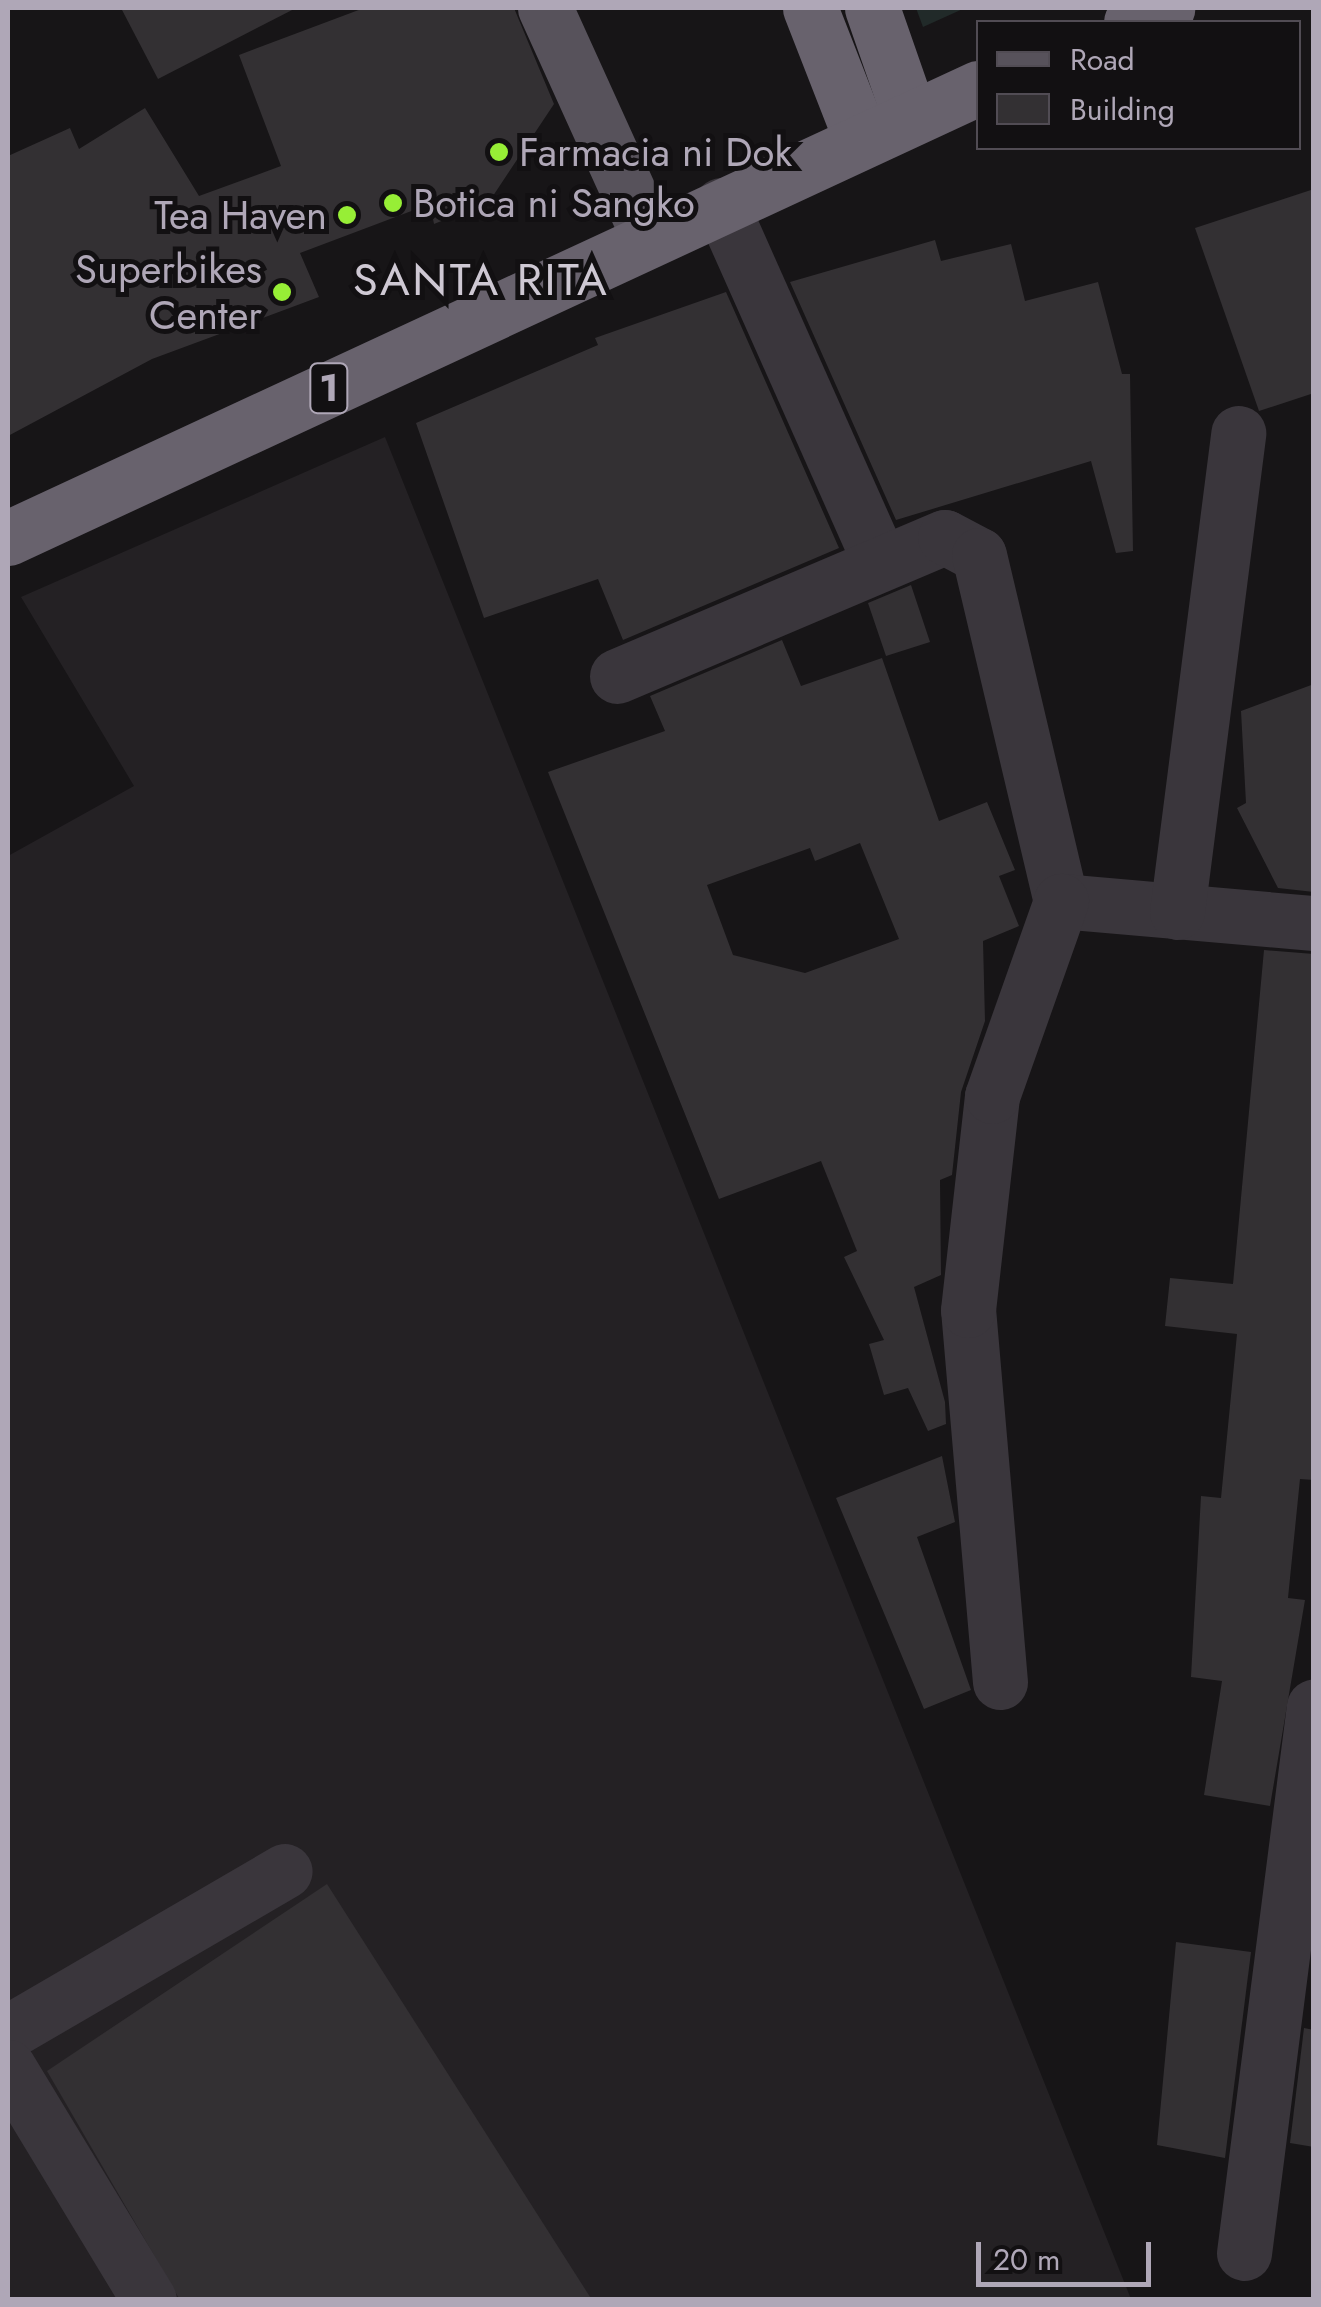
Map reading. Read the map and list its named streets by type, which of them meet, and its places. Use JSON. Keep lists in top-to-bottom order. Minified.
{"streets":{"highway":["1"]},"districts":["SANTA RITA"],"places":["Farmacia ni Dok","Botica ni Sangko","Tea Haven","Superbikes Center"],"legend":["Road","Building"],"scale_bar":"20 m"}
